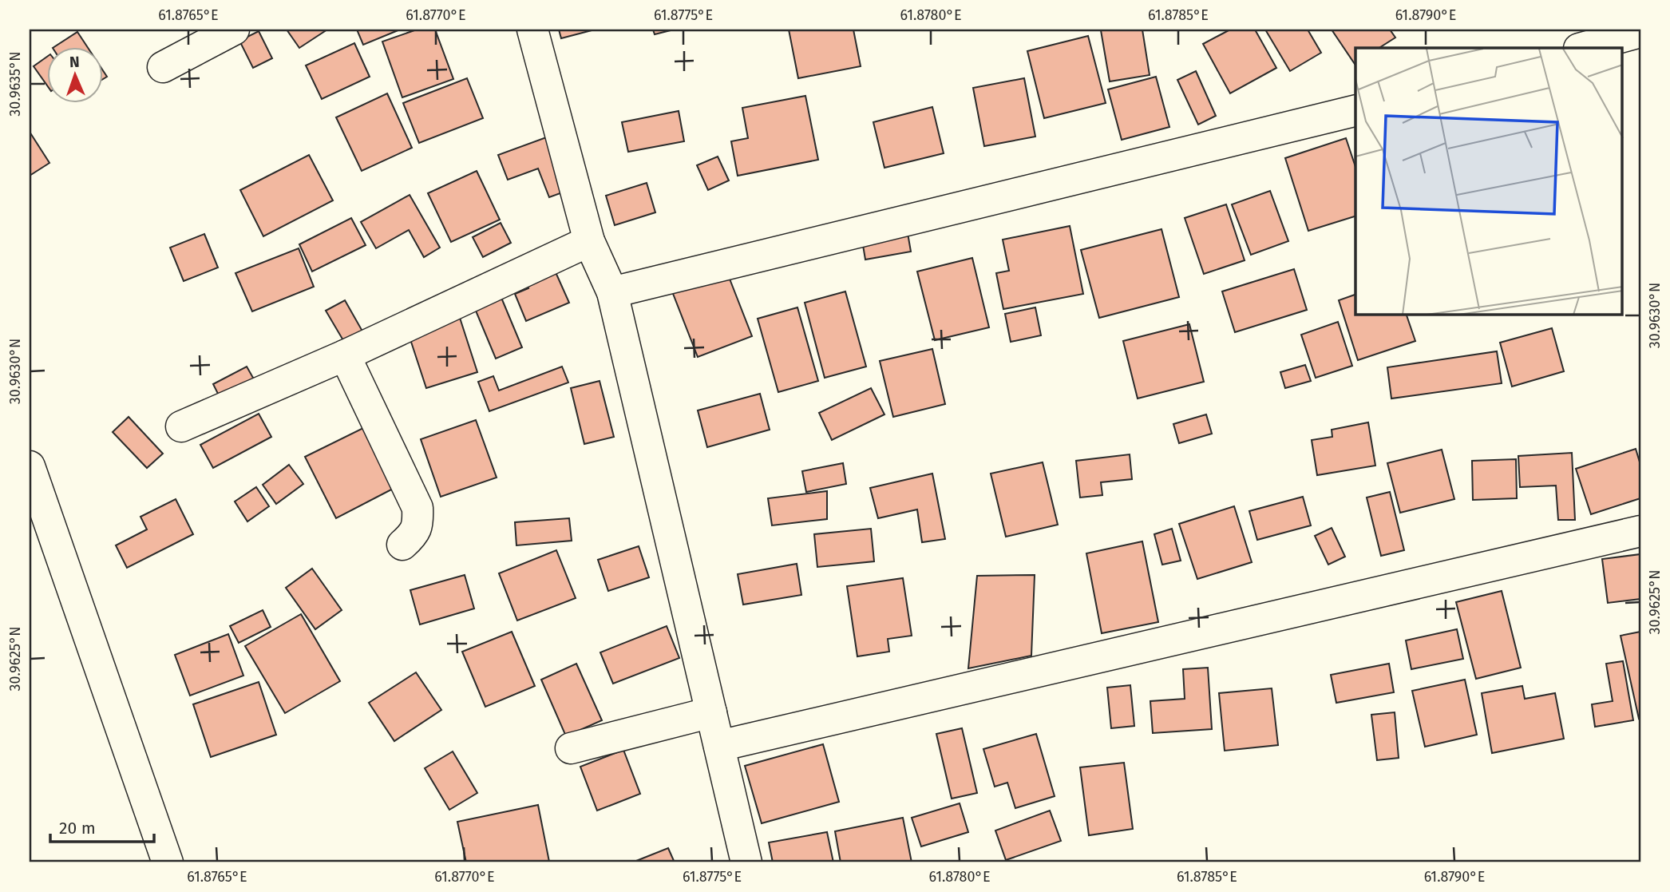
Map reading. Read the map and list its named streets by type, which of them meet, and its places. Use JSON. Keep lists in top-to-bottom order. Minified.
{"scale_bar":"20 m","north":"top","coordinates":["61.8765°E","61.8770°E","61.8775°E","61.8780°E","61.8785°E","61.8790°E","30.9635°N","30.9630°N","30.9625°N"]}
